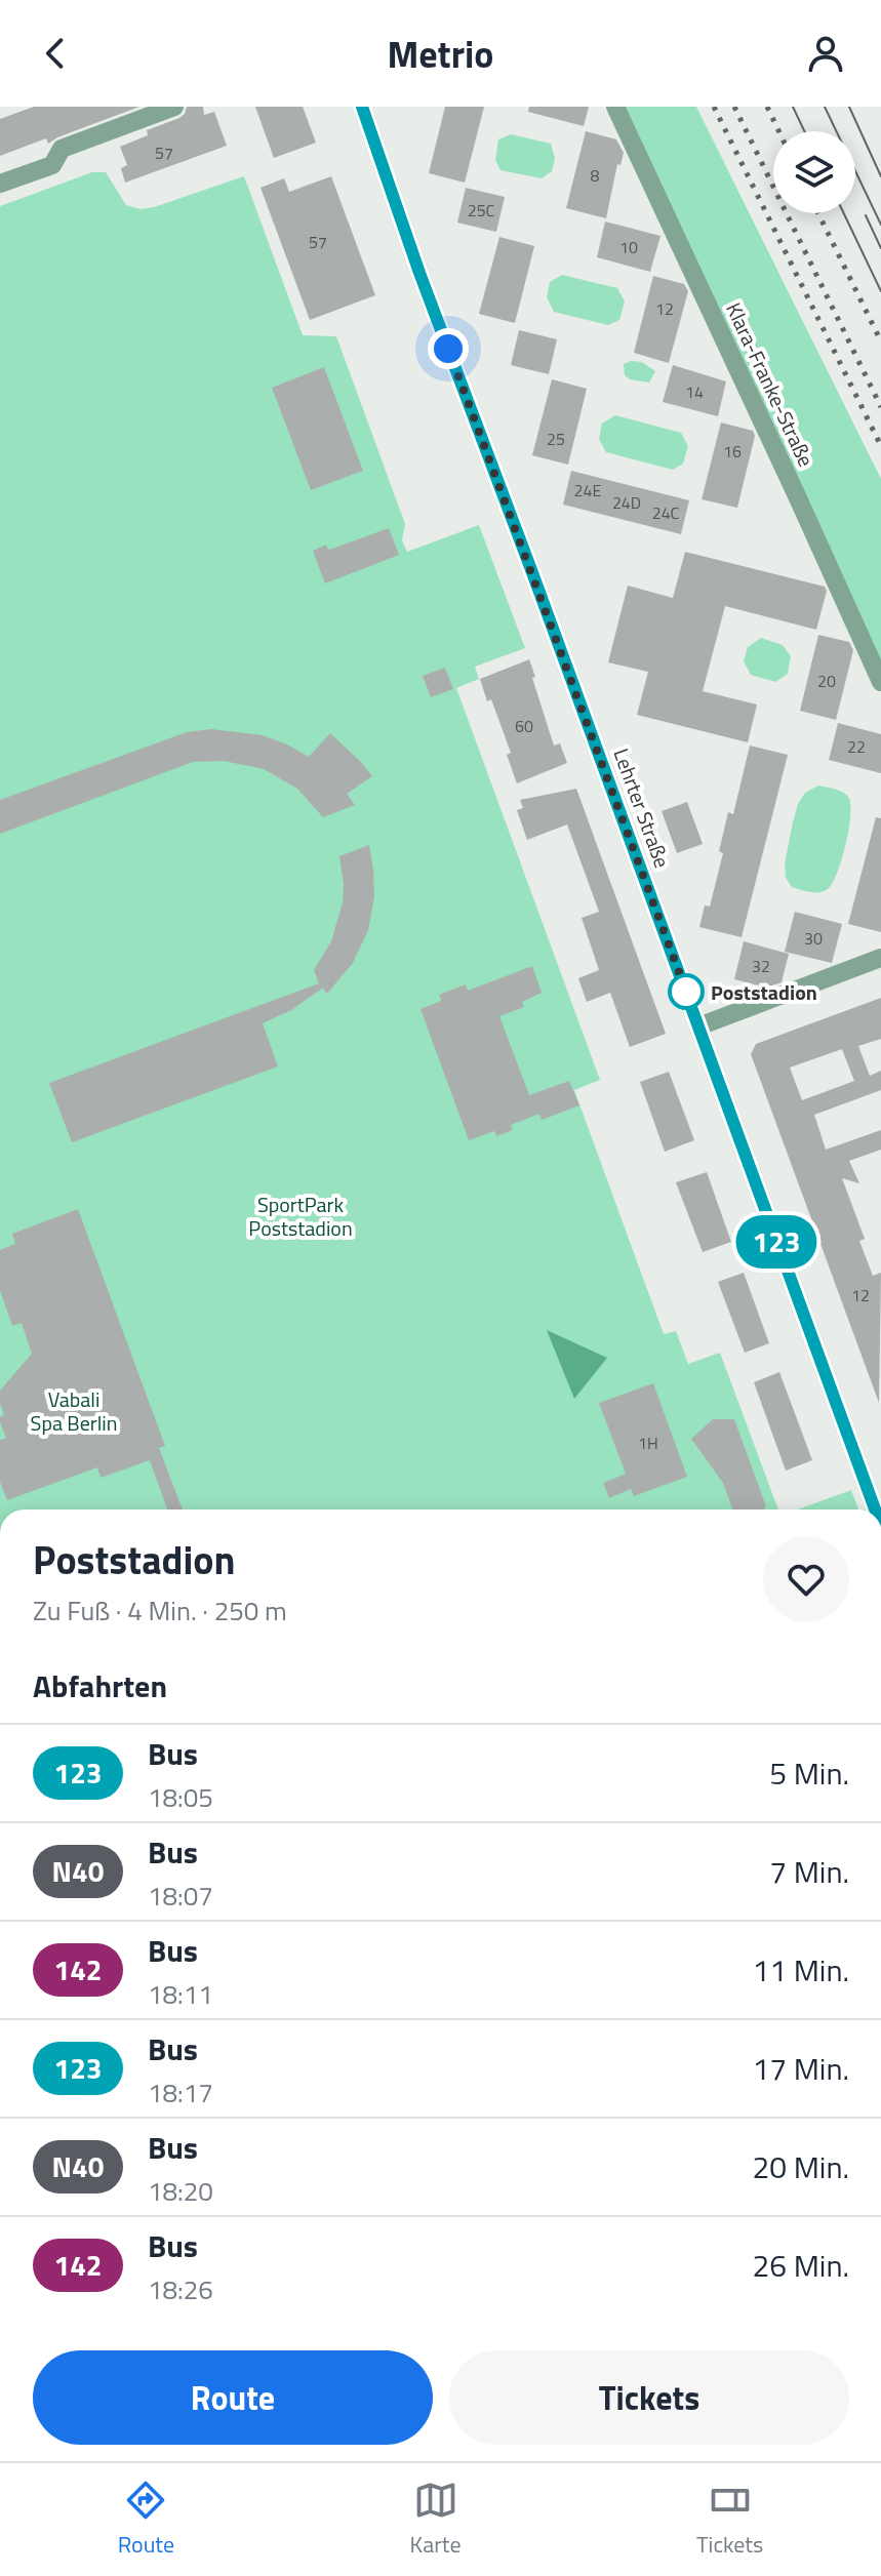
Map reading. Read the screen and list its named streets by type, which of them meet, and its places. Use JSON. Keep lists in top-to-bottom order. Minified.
{"streets":{"street":["Klara-Franke-Straße","Lehrter Straße"]},"parks":["SportPark Poststadion","Vabali Spa Berlin"],"places":["Poststadion"],"lines":["bus line 123"],"house_numbers":["57","8","25C","57","10","12","14","25","16","24E","24D","24C","20","60","22","30","32","12","1H"],"page":{"header":"Metrio","on_map":"123","heading":[["Poststadion","Zu Fuß · 4 Min. · 250 m"],"Abfahrten"],"list":[{"mark":"123","name":"Bus","note":"18:05","value":"5 Min."},{"mark":"N40","name":"Bus","note":"18:07","value":"7 Min."},{"mark":"142","name":"Bus","note":"18:11","value":"11 Min."},{"mark":"123","name":"Bus","note":"18:17","value":"17 Min."},{"mark":"N40","name":"Bus","note":"18:20","value":"20 Min."},{"mark":"142","name":"Bus","note":"18:26","value":"26 Min."}],"buttons":["Route","Tickets"],"tabs":["Route","Karte","Tickets"]}}
